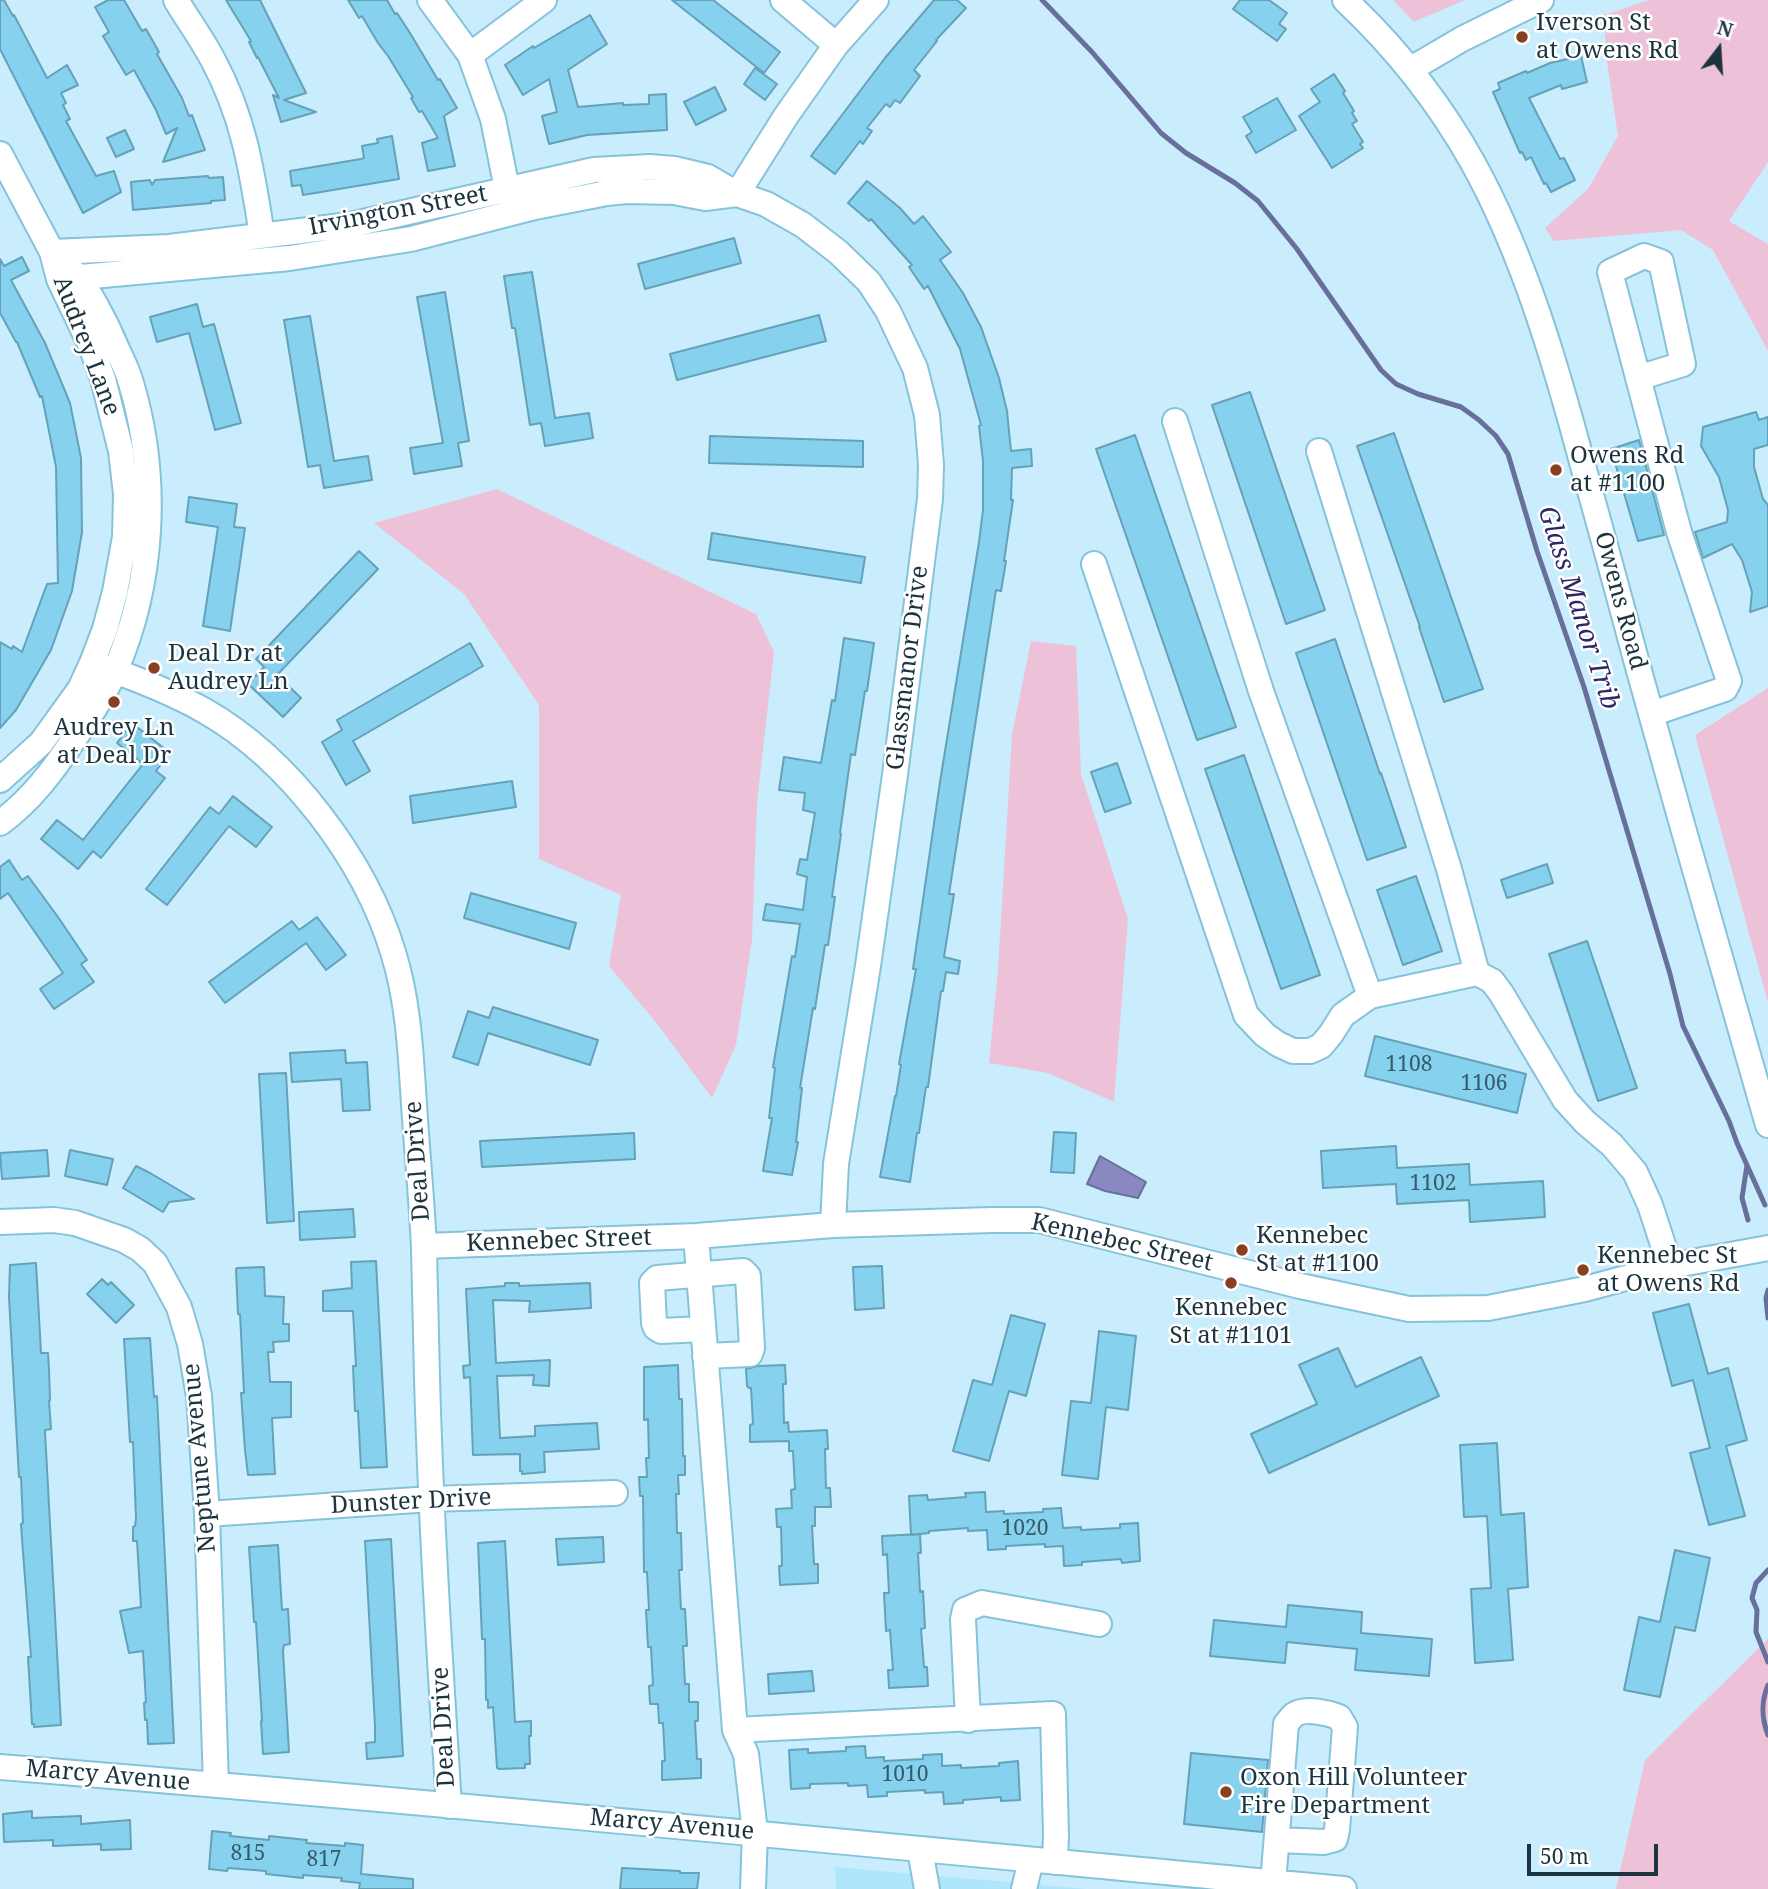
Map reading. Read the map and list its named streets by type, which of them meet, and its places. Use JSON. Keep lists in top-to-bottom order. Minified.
{"streets":{"street":["Irvington Street","Audrey Lane","Owens Road","Glassmanor Drive","Deal Drive","Kennebec Street","Neptune Avenue","Dunster Drive","Marcy Avenue"]},"crossings":[["Irvington Street","Audrey Lane"],["Irvington Street","Glassmanor Drive"],["Audrey Lane","Deal Drive"],["Glassmanor Drive","Kennebec Street"],["Deal Drive","Kennebec Street"],["Deal Drive","Dunster Drive"],["Deal Drive","Marcy Avenue"],["Neptune Avenue","Dunster Drive"],["Neptune Avenue","Marcy Avenue"]],"water":["Glass Manor Trib"],"places":["Iverson St at Owens Rd","Owens Rd at #1100","Deal Dr at Audrey Ln","Audrey Ln at Deal Dr","Kennebec St at #1100","Kennebec St at Owens Rd","Kennebec St at #1101","Oxon Hill Volunteer Fire Department"],"house_numbers":["1108","1106","1102","1020","1010","815","817"],"scale_bar":"50 m","north":"top"}
